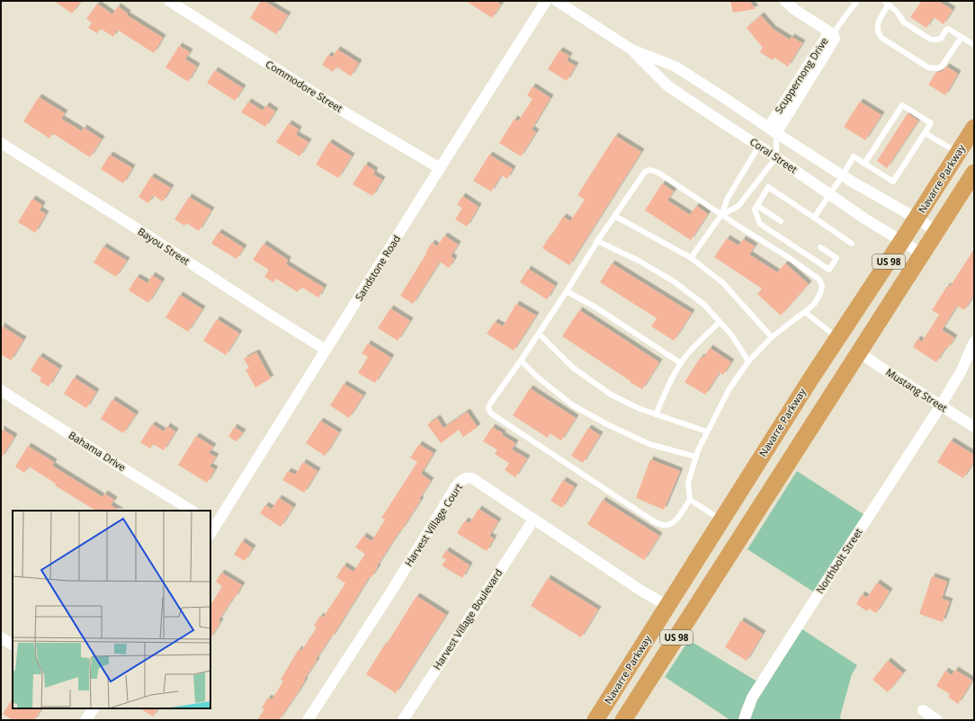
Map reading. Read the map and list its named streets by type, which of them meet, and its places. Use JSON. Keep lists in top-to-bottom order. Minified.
{"streets":{"highway":["Navarre Parkway","US 98"],"street":["Scuppernong Drive","Commodore Street","Coral Street","Bayou Street","Sandstone Road","Mustang Street","Bahama Drive","Harvest Village Court","Northbolt Street","Harvest Village Boulevard"]},"crossings":[["Scuppernong Drive","Coral Street"],["Commodore Street","Sandstone Road"],["Coral Street","Navarre Parkway"],["Coral Street","US 98"],["Navarre Parkway","Harvest Village Court"],["Bayou Street","Sandstone Road"],["US 98","Mustang Street"],["Mustang Street","Northbolt Street"],["Harvest Village Court","Harvest Village Boulevard"]]}
